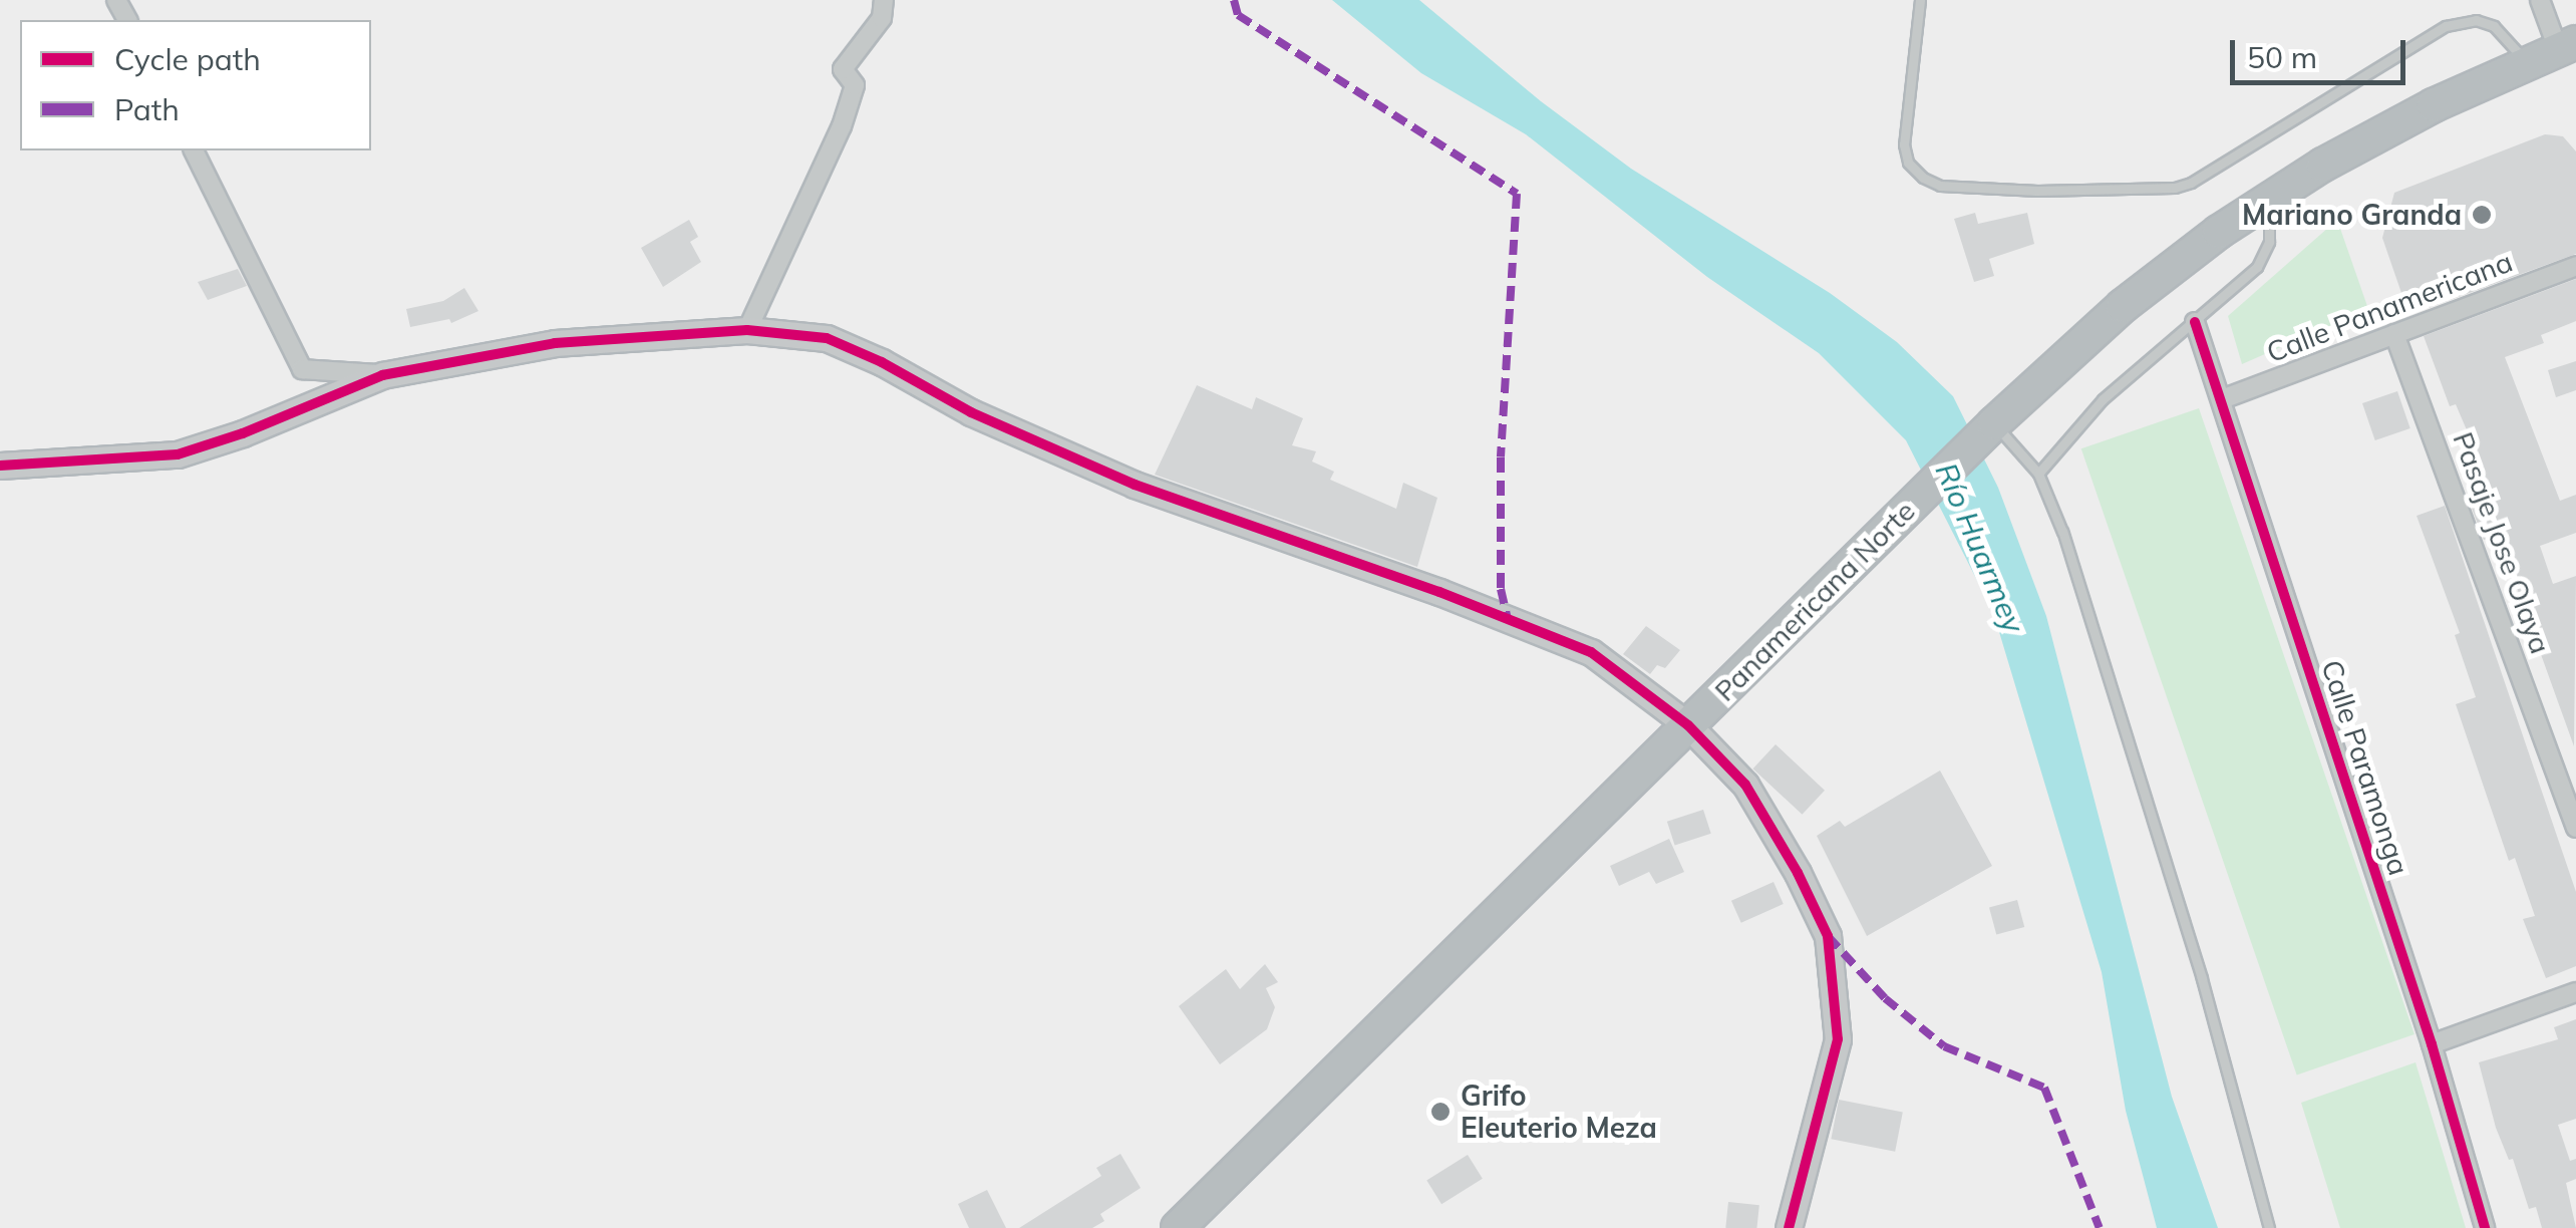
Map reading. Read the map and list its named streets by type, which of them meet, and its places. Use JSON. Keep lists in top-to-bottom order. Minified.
{"streets":{"highway":["Panamericana Norte"],"street":["Calle Panamericana","Pasaje Jose Olaya","Calle Paramonga"]},"crossings":[["Calle Panamericana","Pasaje Jose Olaya"],["Calle Panamericana","Calle Paramonga"]],"water":["Río Huarmey"],"places":["Mariano Granda","Grifo Eleuterio Meza"],"legend":["Cycle path","Path"],"scale_bar":"50 m"}
